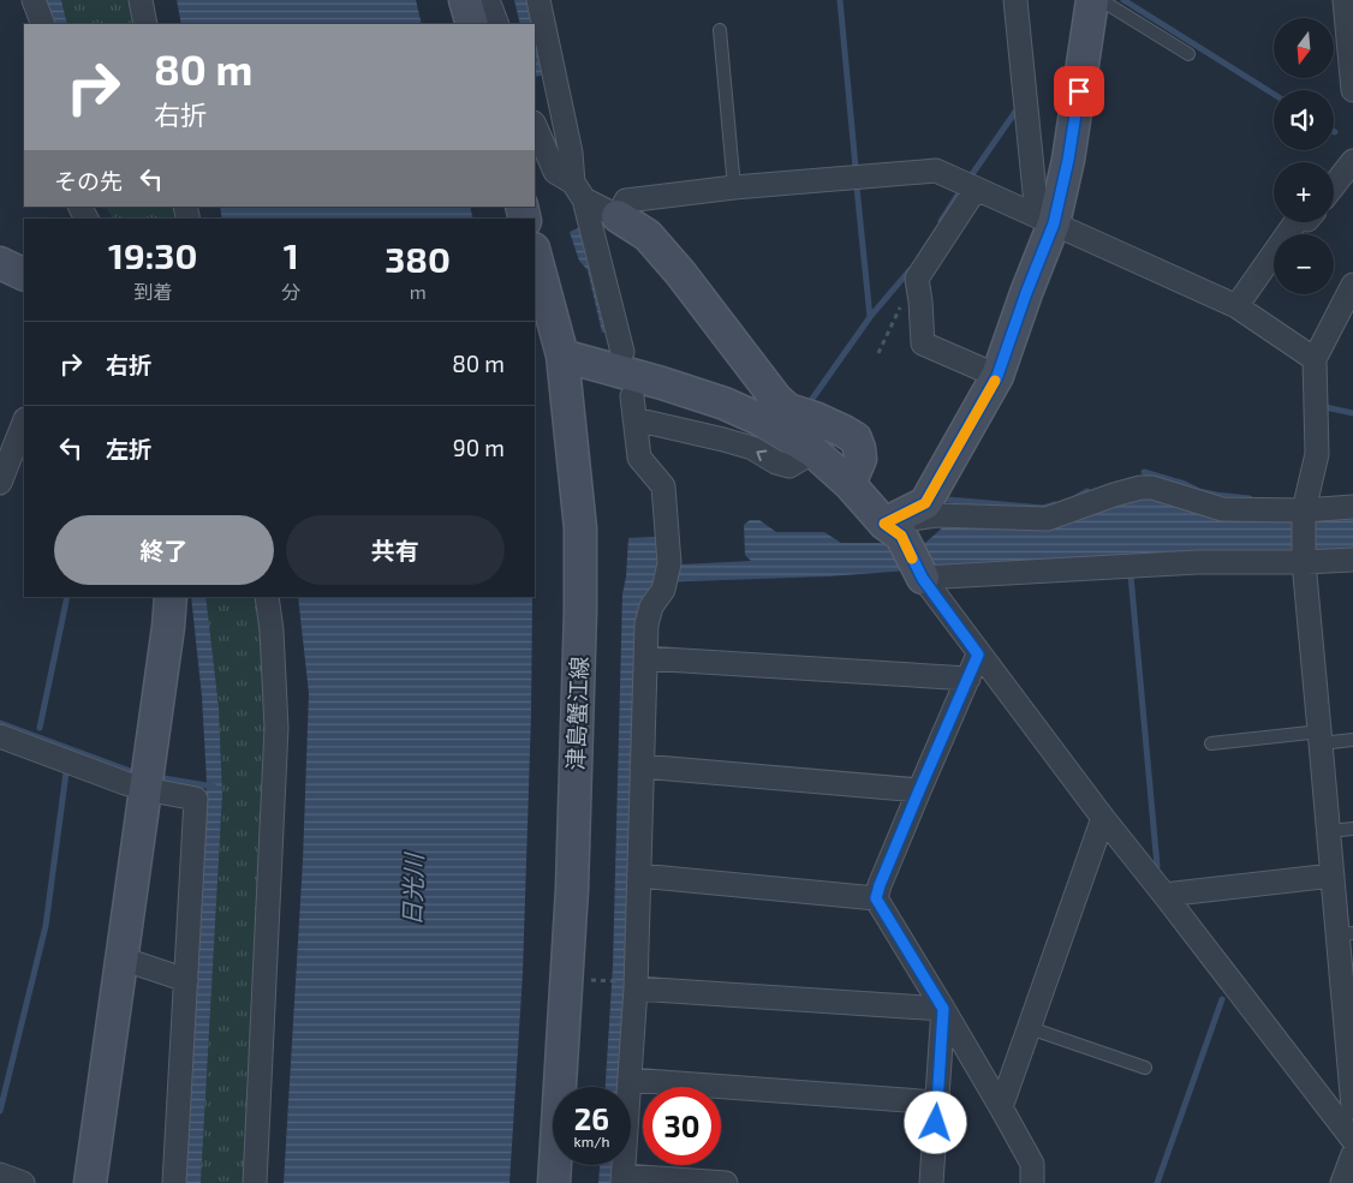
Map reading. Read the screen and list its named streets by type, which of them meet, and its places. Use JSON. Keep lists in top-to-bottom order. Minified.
{"streets":{"street":["津島蟹江線"]},"water":["日光川"],"north":"bottom","page":{"map_buttons":["+","−"],"turn":["80 m","右折"],"then":"その先","eta":["19:30","到着","1","分","380","m"],"list":[{"name":"右折","value":"80 m"},{"name":"左折","value":"90 m"}],"buttons":["終了","共有"],"speed":"26 km/h","limit":"30"}}
